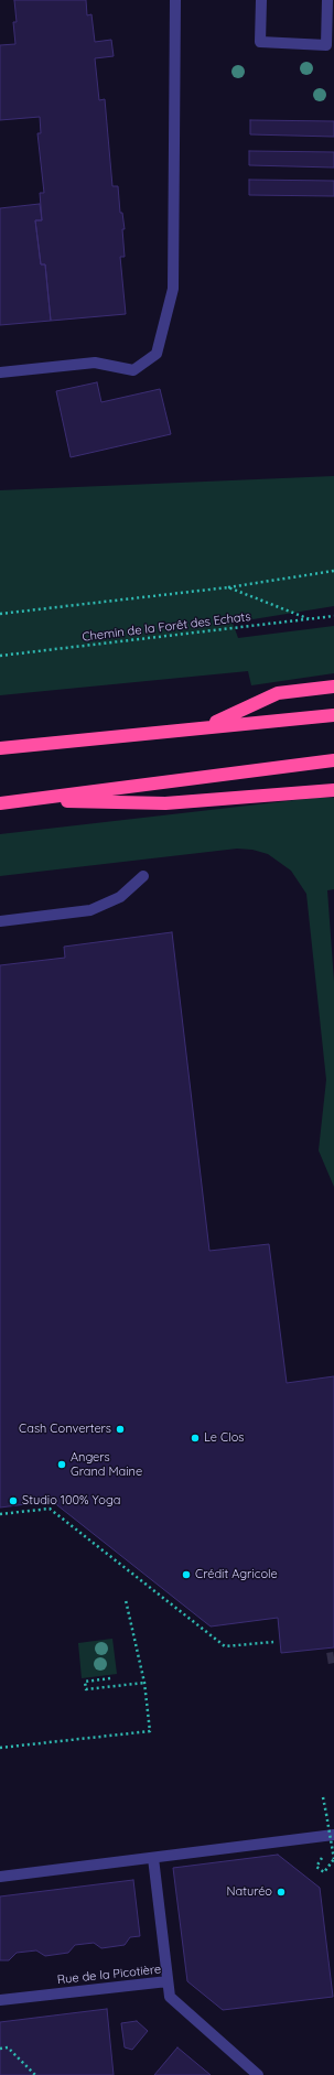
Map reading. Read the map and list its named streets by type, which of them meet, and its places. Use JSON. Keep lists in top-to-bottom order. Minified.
{"streets":{"street":["Rue de la Picotière"],"path":["Chemin de la Forêt des Echats"]},"places":["Cash Converters","Le Clos","Angers Grand Maine","Studio 100% Yoga","Crédit Agricole","Naturéo"]}
